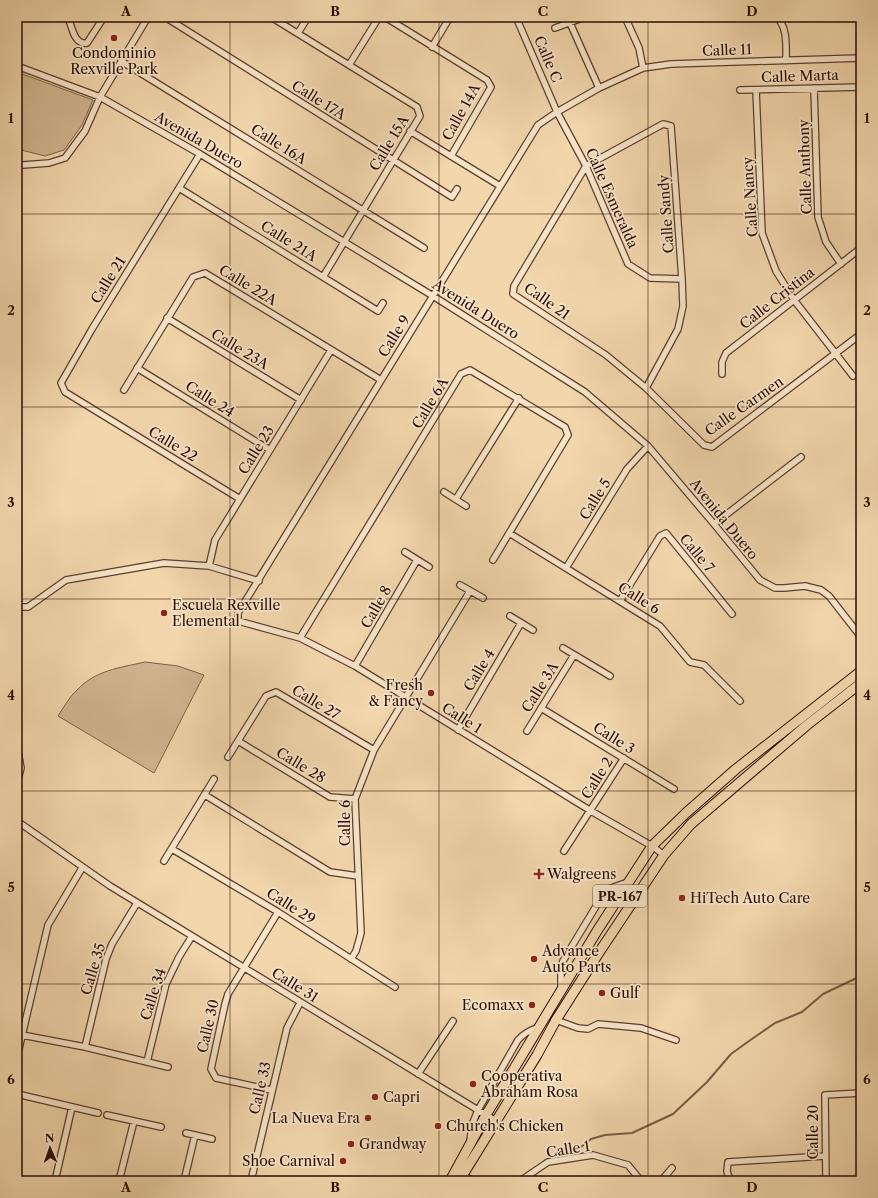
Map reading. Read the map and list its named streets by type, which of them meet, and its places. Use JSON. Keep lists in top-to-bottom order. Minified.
{"streets":{"main road":["PR-167"],"street":["Calle 11","Calle C","Calle Marta","Calle 17A","Calle 14A","Avenida Duero","Calle 15A","Calle 16A","Calle Anthony","Calle Nancy","Calle Esmeralda","Calle Sandy","Calle 21A","Calle 21","Calle 22A","Calle Cristina","Calle 9","Calle 23A","Calle 24","Calle 6A","Calle Carmen","Calle 22","Calle 23","Calle 5","Calle 7","Calle 6","Calle 8","Calle 4","Calle 3A","Calle 27","Calle 1","Calle 3","Calle 28","Calle 2","Calle 29","Calle 35","Calle 31","Calle 34","Calle 30","Calle 33","Calle 20"]},"crossings":[["Calle 11","Calle 9"],["Calle C","Calle Esmeralda"],["Calle C","Calle 9"],["Calle Marta","Calle Anthony"],["Calle Marta","Calle Nancy"],["Calle 17A","Calle 15A"],["Avenida Duero","Calle 15A"],["Avenida Duero","Calle 21"],["Avenida Duero","Calle 9"],["Avenida Duero","Calle 5"],["Calle 15A","Calle 16A"],["Calle 15A","Calle 21A"],["Calle Anthony","Calle Cristina"],["Calle Nancy","Calle Cristina"],["Calle Nancy","Calle Carmen"],["Calle Esmeralda","Calle Sandy"],["Calle Esmeralda","Calle 21"],["Calle Esmeralda","Calle 9"],["Calle Sandy","Calle 21"],["Calle Sandy","Calle Carmen"],["Calle 21A","Calle 21"],["Calle 21","Calle Carmen"],["Calle 21","Calle 22"],["Calle 22A","Calle 9"],["Calle 22A","Calle 23A"],["Calle 22A","Calle 24"],["Calle 22A","Calle 23"],["Calle 9","Calle 1"],["Calle 23A","Calle 23"],["Calle 24","Calle 23"],["Calle 6A","Calle 6"],["Calle 6A","Calle 1"],["Calle 22","Calle 23"],["Calle 5","Calle 6"],["Calle 7","Calle 6"],["Calle 6","Calle 27"],["Calle 6","Calle 1"],["Calle 6","Calle 28"],["Calle 6","Calle 29"],["Calle 8","Calle 1"],["Calle 4","Calle 1"],["Calle 3A","Calle 3"],["Calle 27","Calle 28"],["Calle 1","Calle 2"],["Calle 1","PR-167"],["Calle 3","Calle 2"],["PR-167","Calle 31"],["Calle 29","Calle 30"],["Calle 35","Calle 31"],["Calle 31","Calle 34"],["Calle 31","Calle 30"],["Calle 31","Calle 33"],["Calle 30","Calle 33"]],"places":{"other":["Condominio Rexville Park","Escuela Rexville Elemental","Fresh & Fancy","HiTech Auto Care","Advance Auto Parts","Gulf","Ecomaxx","Cooperativa Abraham Rosa","Capri","La Nueva Era","Church's Chicken","Grandway","Shoe Carnival"],"health":["Walgreens"]},"north":"top","grid":{"columns":["A","B","C","D"],"rows":["1","2","3","4","5","6"]}}
